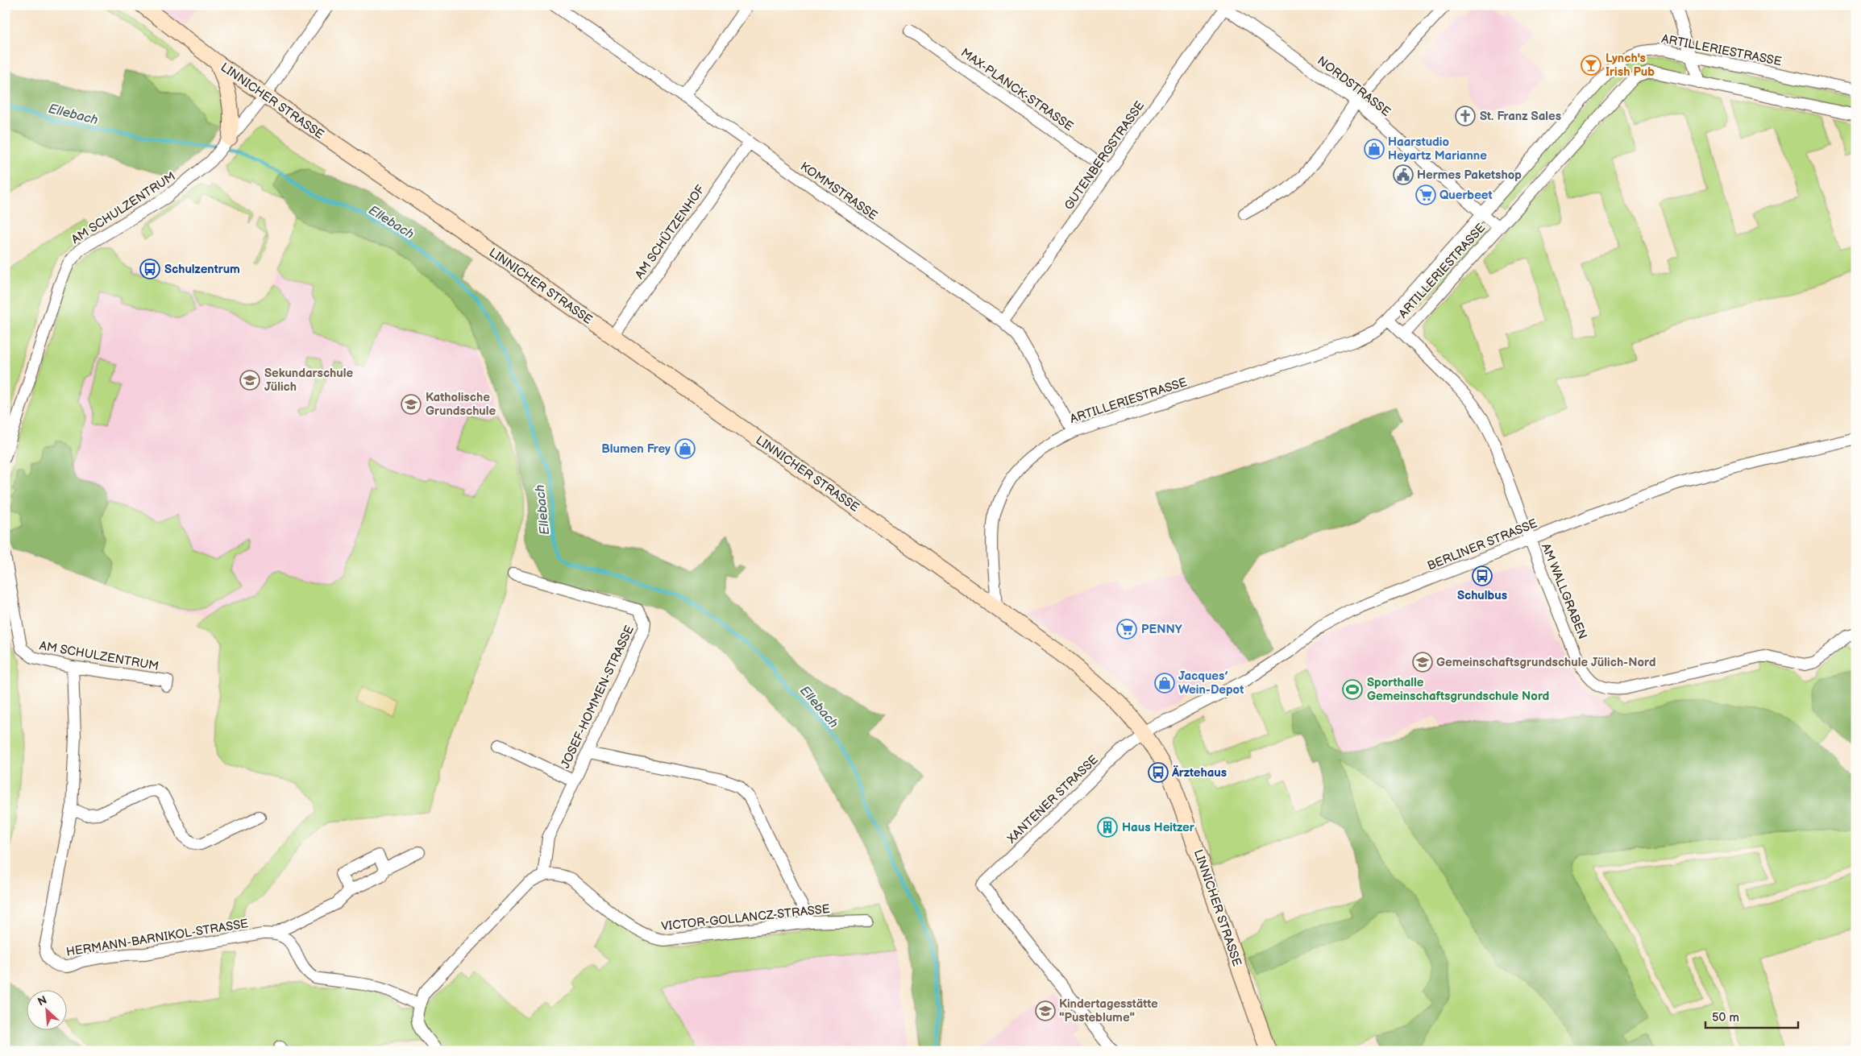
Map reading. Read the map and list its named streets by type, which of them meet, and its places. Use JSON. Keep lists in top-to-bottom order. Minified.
{"streets":{"main road":["LINNICHER STRASSE"],"street":["ARTILLERIESTRASSE","NORDSTRASSE","MAX-PLANCK-STRASSE","GUTENBERGSTRASSE","KOMMSTRASSE","AM SCHULZENTRUM","AM SCHÜTZENHOF","BERLINER STRASSE","AM WALLGRABEN","JOSEF-HOMMEN-STRASSE","XANTENER STRASSE","VICTOR-GOLLANCZ-STRASSE","HERMANN-BARNIKOL-STRASSE"]},"crossings":[["ARTILLERIESTRASSE","NORDSTRASSE"],["ARTILLERIESTRASSE","LINNICHER STRASSE"],["ARTILLERIESTRASSE","KOMMSTRASSE"],["ARTILLERIESTRASSE","AM WALLGRABEN"],["NORDSTRASSE","GUTENBERGSTRASSE"],["MAX-PLANCK-STRASSE","GUTENBERGSTRASSE"],["LINNICHER STRASSE","AM SCHULZENTRUM"],["LINNICHER STRASSE","AM SCHÜTZENHOF"],["LINNICHER STRASSE","BERLINER STRASSE"],["LINNICHER STRASSE","XANTENER STRASSE"],["GUTENBERGSTRASSE","KOMMSTRASSE"],["KOMMSTRASSE","AM SCHÜTZENHOF"],["AM SCHULZENTRUM","HERMANN-BARNIKOL-STRASSE"],["BERLINER STRASSE","AM WALLGRABEN"],["BERLINER STRASSE","XANTENER STRASSE"],["JOSEF-HOMMEN-STRASSE","VICTOR-GOLLANCZ-STRASSE"]],"water":["Ellebach"],"places":{"bar":["Lynch's Irish Pub"],"church":["St. Franz Sales"],"shop":["Haarstudio Heyartz Marianne","Blumen Frey","Jacques’ Wein-Depot"],"public building":["Hermes Paketshop"],"supermarket":["Querbeet","PENNY"],"bus stop":["Schulzentrum","Schulbus","Ärztehaus"],"school or university":["Sekundarschule Jülich","Katholische Grundschule","Gemeinschaftsgrundschule Jülich-Nord","Kindertagesstätte \"Pusteblume\""],"sports":["Sporthalle Gemeinschaftsgrundschule Nord"],"building":["Haus Heitzer"]},"scale_bar":"50 m","north":"top left"}
